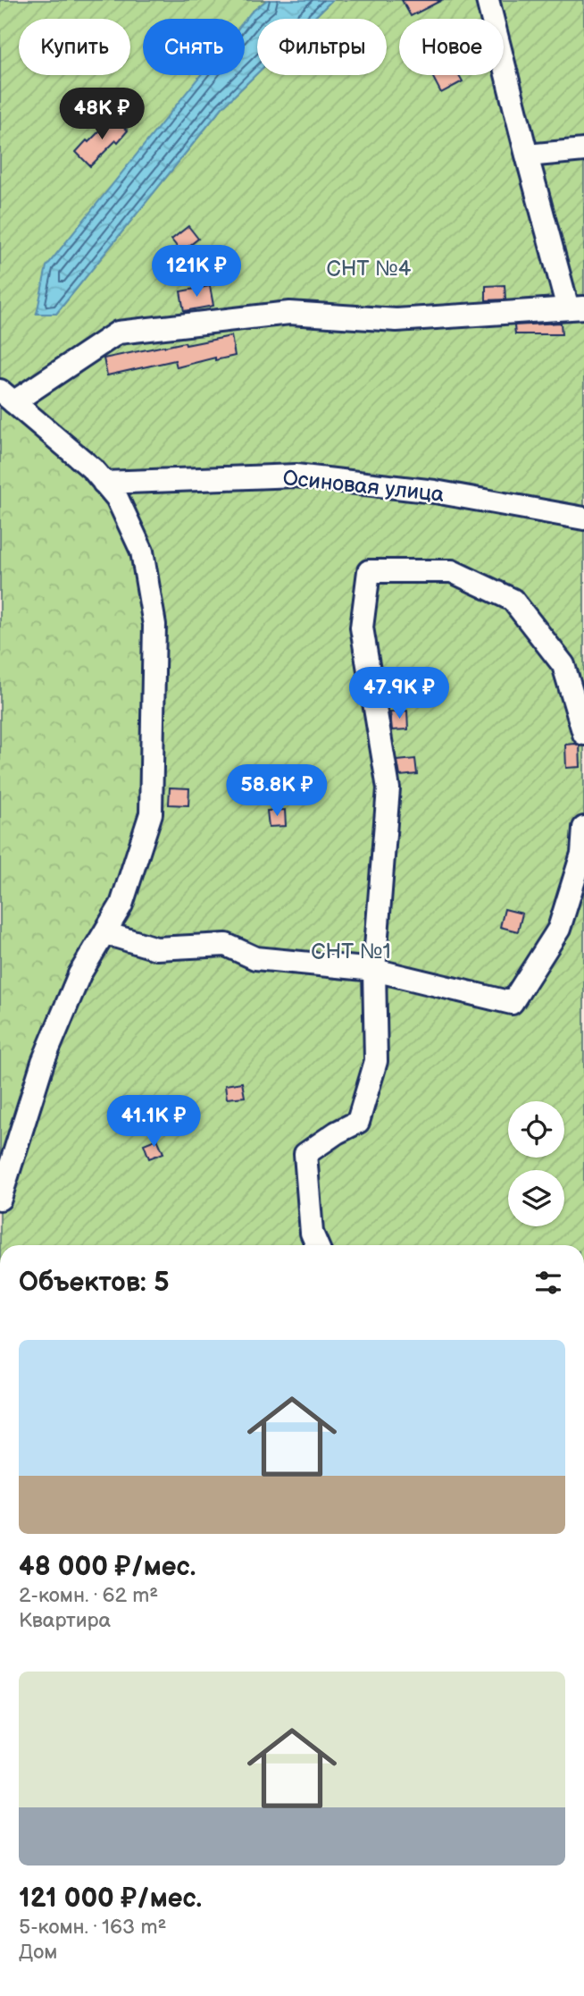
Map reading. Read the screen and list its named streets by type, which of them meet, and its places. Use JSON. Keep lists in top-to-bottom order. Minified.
{"streets":{"street":["Осиновая улица"]},"parks":["СНТ №4","СНТ №1"],"page":{"chip":["Купить","Снять","Фильтры","Новое"],"price":["48K ₽","121K ₽","47.9K ₽","58.8K ₽","41.1K ₽"],"heading":"Объектов: 5","list":[{"name":"48 000 ₽/мес.","note":"2-комн. · 62 m² · Квартира"},{"name":"121 000 ₽/мес.","note":"5-комн. · 163 m² · Дом"}]}}
